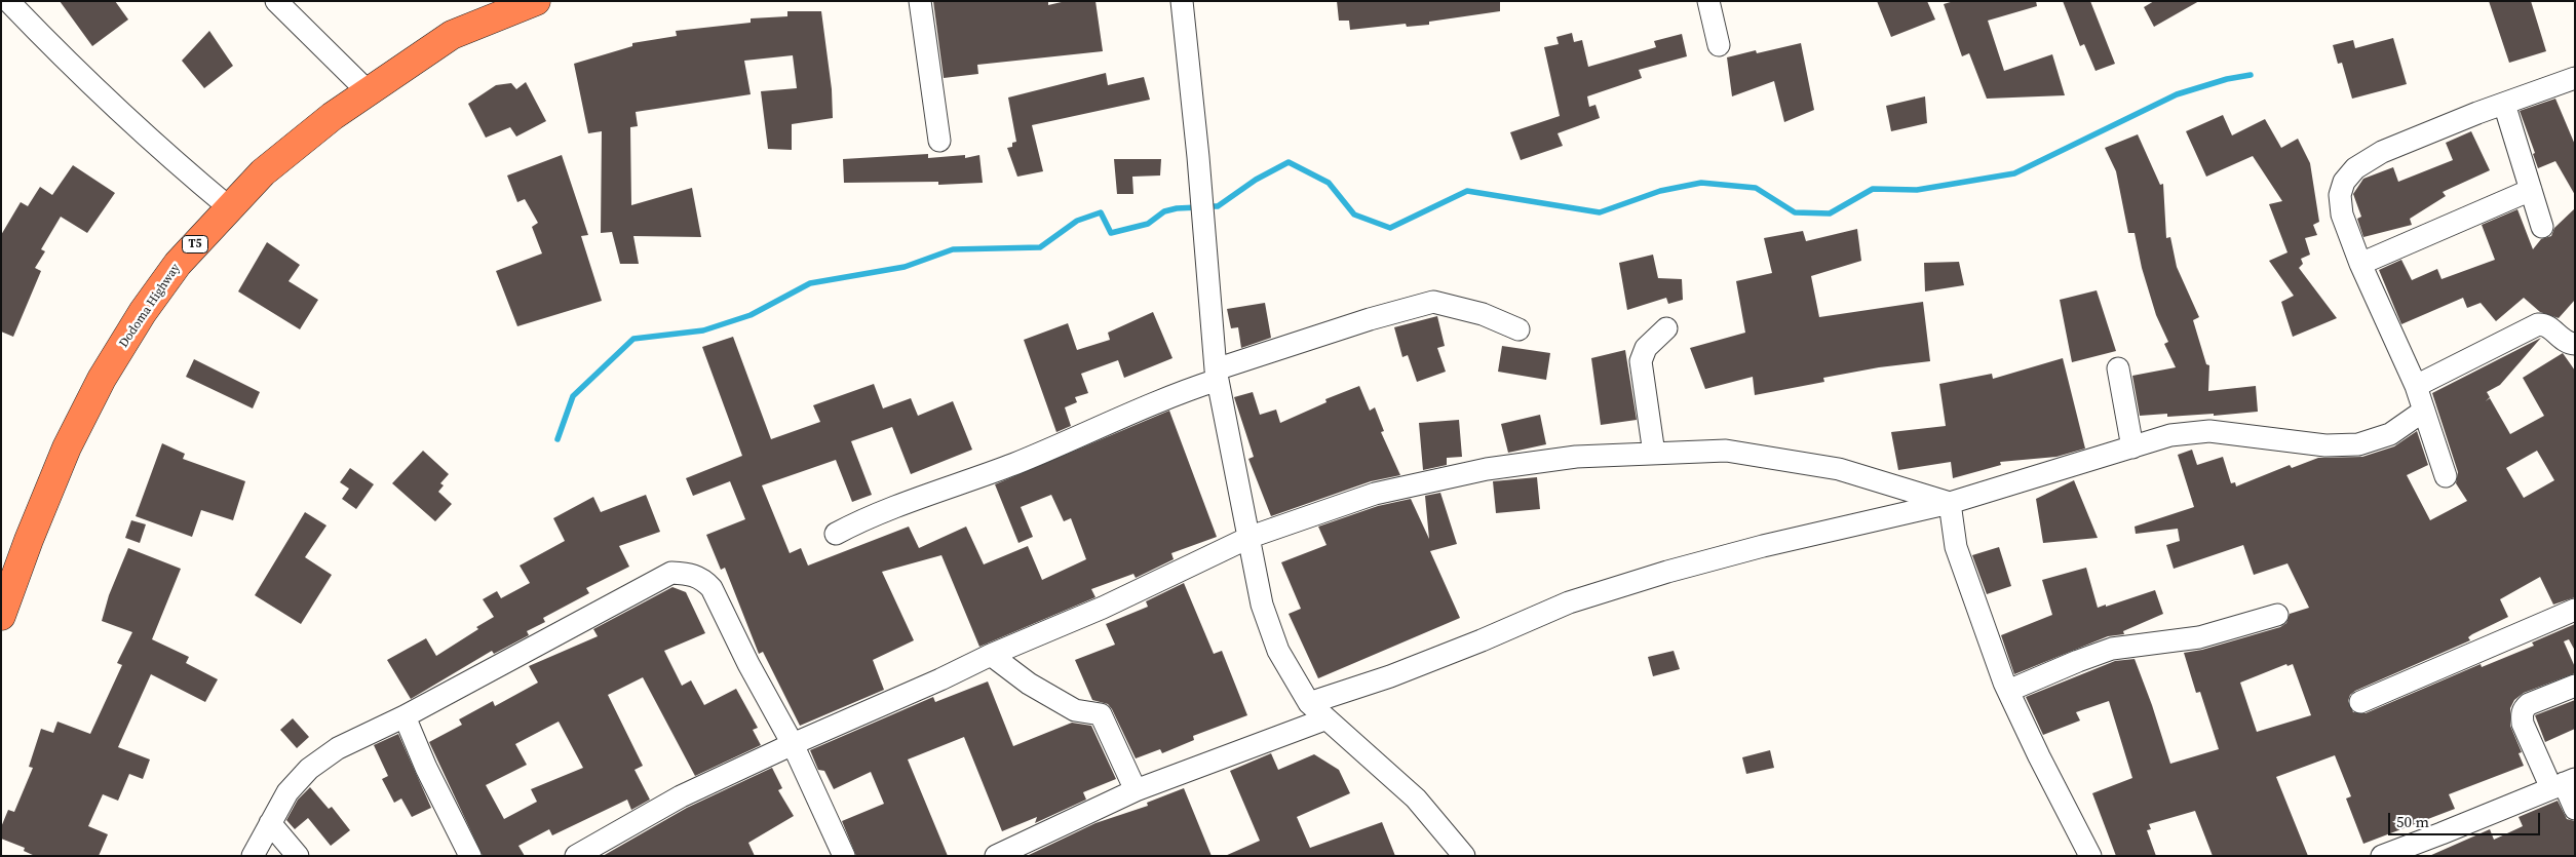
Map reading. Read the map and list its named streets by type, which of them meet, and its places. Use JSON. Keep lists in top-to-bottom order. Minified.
{"streets":{"highway":["T5","Dodoma Highway"]},"scale_bar":"50 m"}
